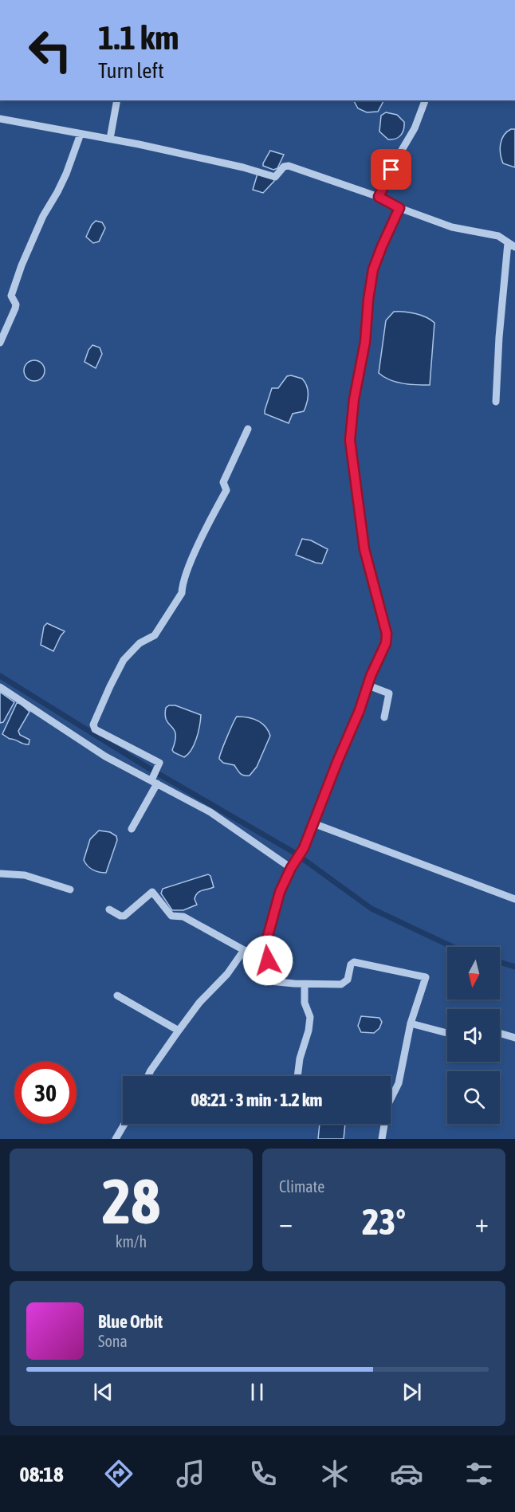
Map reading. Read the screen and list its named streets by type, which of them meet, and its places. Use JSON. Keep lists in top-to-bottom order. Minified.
{"north":"bottom","page":{"turn":["1.1 km","Turn left"],"limit":"30","trip":"08:21 · 3 min · 1.2 km","tile":[["28","km/h"],"Climate"],"heat":["−","23°","+"],"song":["Blue Orbit","Sona"],"tabs":"08:18"}}
